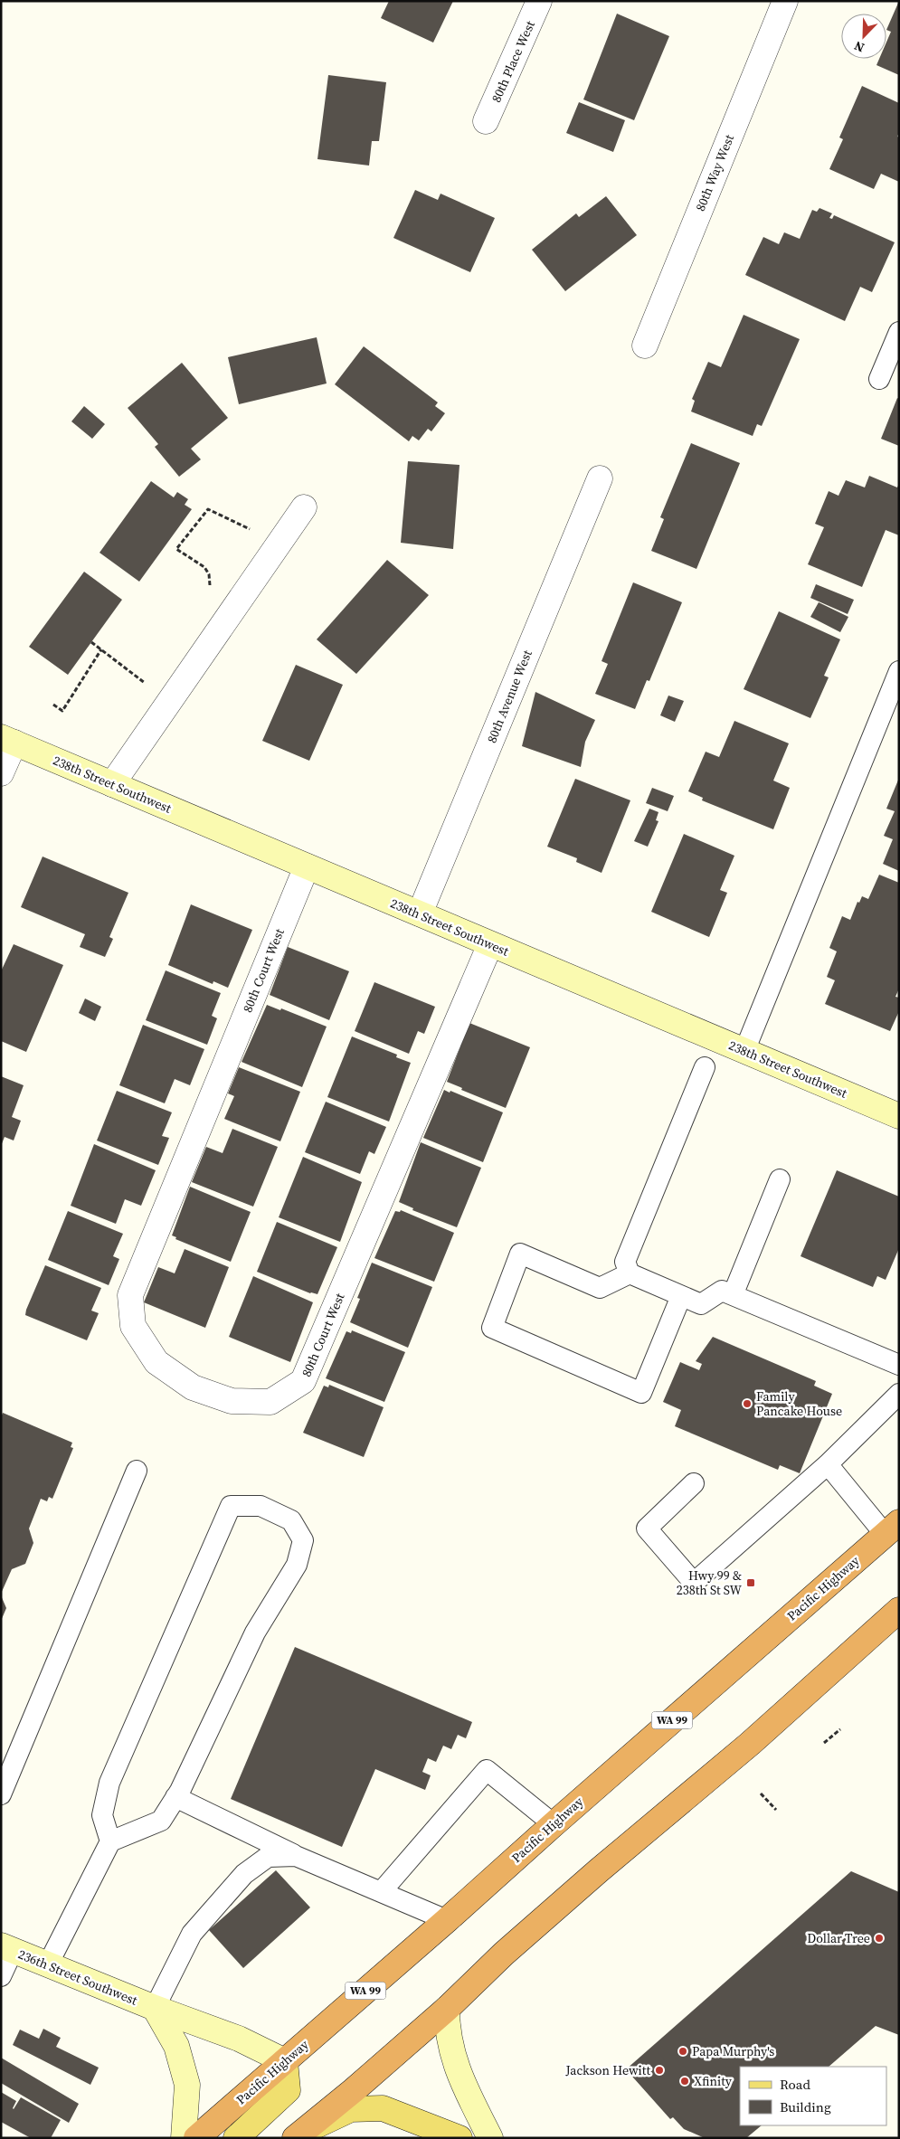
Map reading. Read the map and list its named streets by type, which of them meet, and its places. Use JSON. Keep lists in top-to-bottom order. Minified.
{"streets":{"highway":["Pacific Highway","WA 99"],"street":["80th Place West","80th Way West","80th Avenue West","238th Street Southwest","80th Court West","236th Street Southwest"]},"crossings":[["80th Avenue West","238th Street Southwest"],["238th Street Southwest","80th Court West"],["Pacific Highway","236th Street Southwest"]],"places":{"other":["Family Pancake House","Dollar Tree","Papa Murphy's","Jackson Hewitt","Xfinity"],"transit":["Hwy 99 & 238th St SW"]},"legend":["Road","Building"],"north":"bottom left"}
